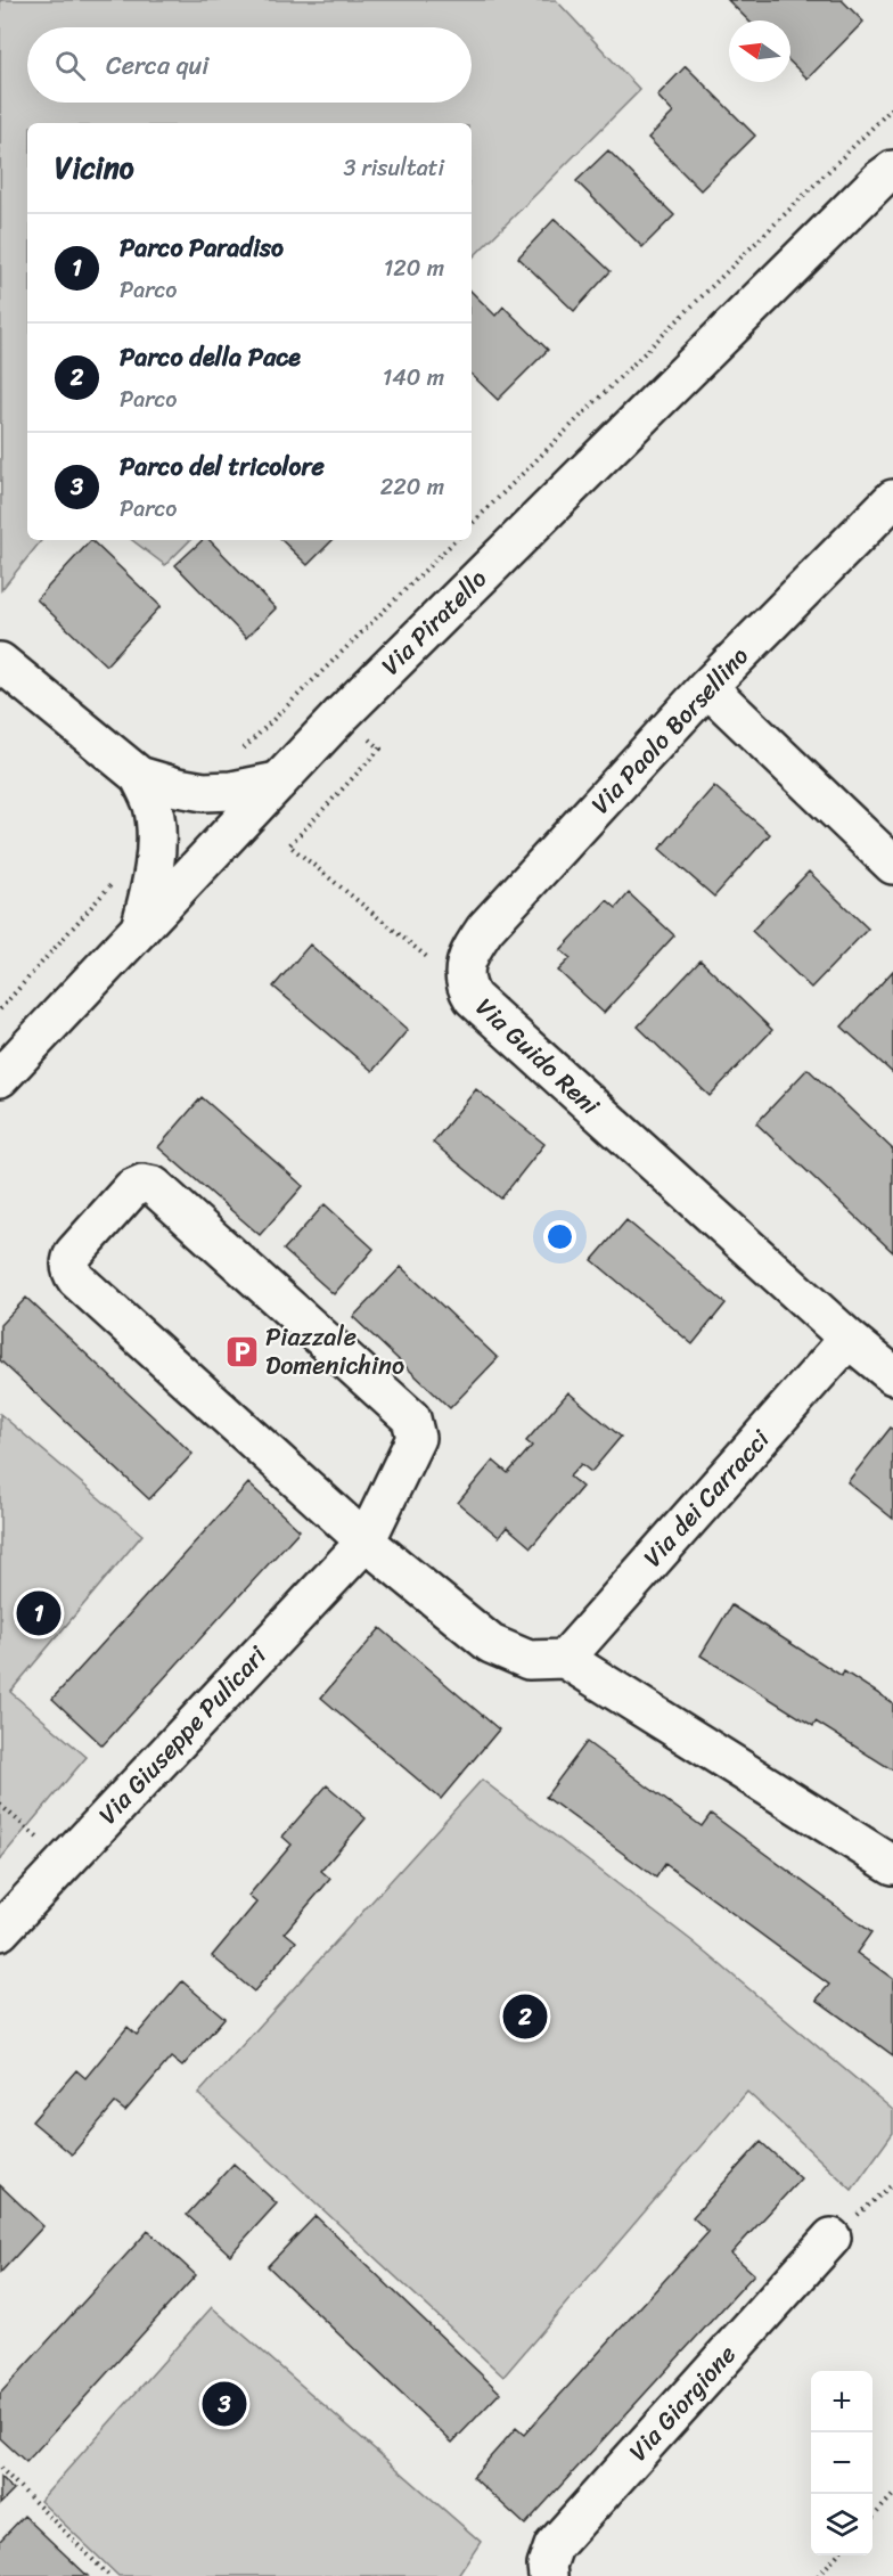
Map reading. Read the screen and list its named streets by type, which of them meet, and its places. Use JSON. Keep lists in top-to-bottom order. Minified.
{"streets":{"street":["Via Piratello","Via Paolo Borsellino","Via Guido Reni","Via dei Carracci","Via Giuseppe Pulicari","Via Giorgione"]},"crossings":[["Via Piratello","Via Guido Reni"],["Via Paolo Borsellino","Via Guido Reni"],["Via Guido Reni","Via dei Carracci"]],"places":{"parking":["Piazzale Domenichino"]},"north":"left","page":{"search":"Cerca qui","heading":["Vicino","3 risultati"],"list":[{"mark":"1","name":"Parco Paradiso","note":"Parco","value":"120 m"},{"mark":"2","name":"Parco della Pace","note":"Parco","value":"140 m"},{"mark":"3","name":"Parco del tricolore","note":"Parco","value":"220 m"}],"pins":["1","2","3"],"map_buttons":["+","−"]}}
